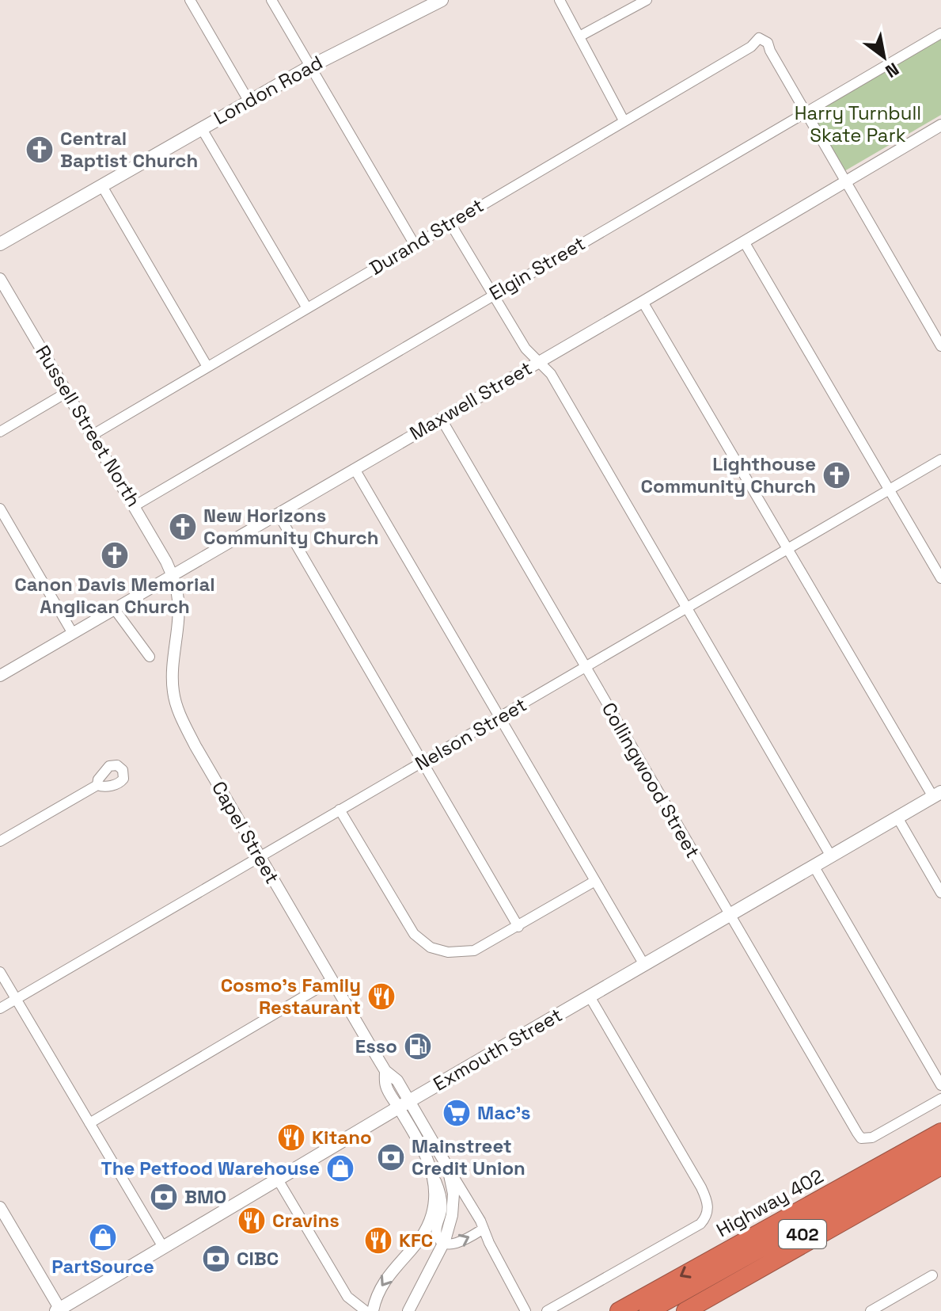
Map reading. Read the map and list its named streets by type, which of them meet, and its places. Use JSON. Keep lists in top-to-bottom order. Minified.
{"streets":{"highway":["Highway 402","402"],"main road":["London Road","Exmouth Street"],"street":["Durand Street","Elgin Street","Maxwell Street","Russell Street North","Nelson Street","Collingwood Street","Capel Street"]},"crossings":[["Durand Street","Elgin Street"],["Durand Street","Russell Street North"],["Elgin Street","Russell Street North"],["Maxwell Street","Russell Street North"],["Maxwell Street","Collingwood Street"],["Maxwell Street","Capel Street"],["Russell Street North","Capel Street"],["Nelson Street","Collingwood Street"],["Nelson Street","Capel Street"],["Collingwood Street","Exmouth Street"],["Capel Street","Exmouth Street"]],"parks":["Harry Turnbull Skate Park"],"places":{"church":["Central Baptist Church","Lighthouse Community Church","New Horizons Community Church","Canon Davis Memorial Anglican Church"],"restaurant":["Cosmo's Family Restaurant","Kitano","Cravins","KFC"],"fuel station":["Esso"],"supermarket":["Mac's"],"bank":["Mainstreet Credit Union","BMO","CIBC"],"shop":["The Petfood Warehouse","PartSource"]},"north":"bottom right"}
